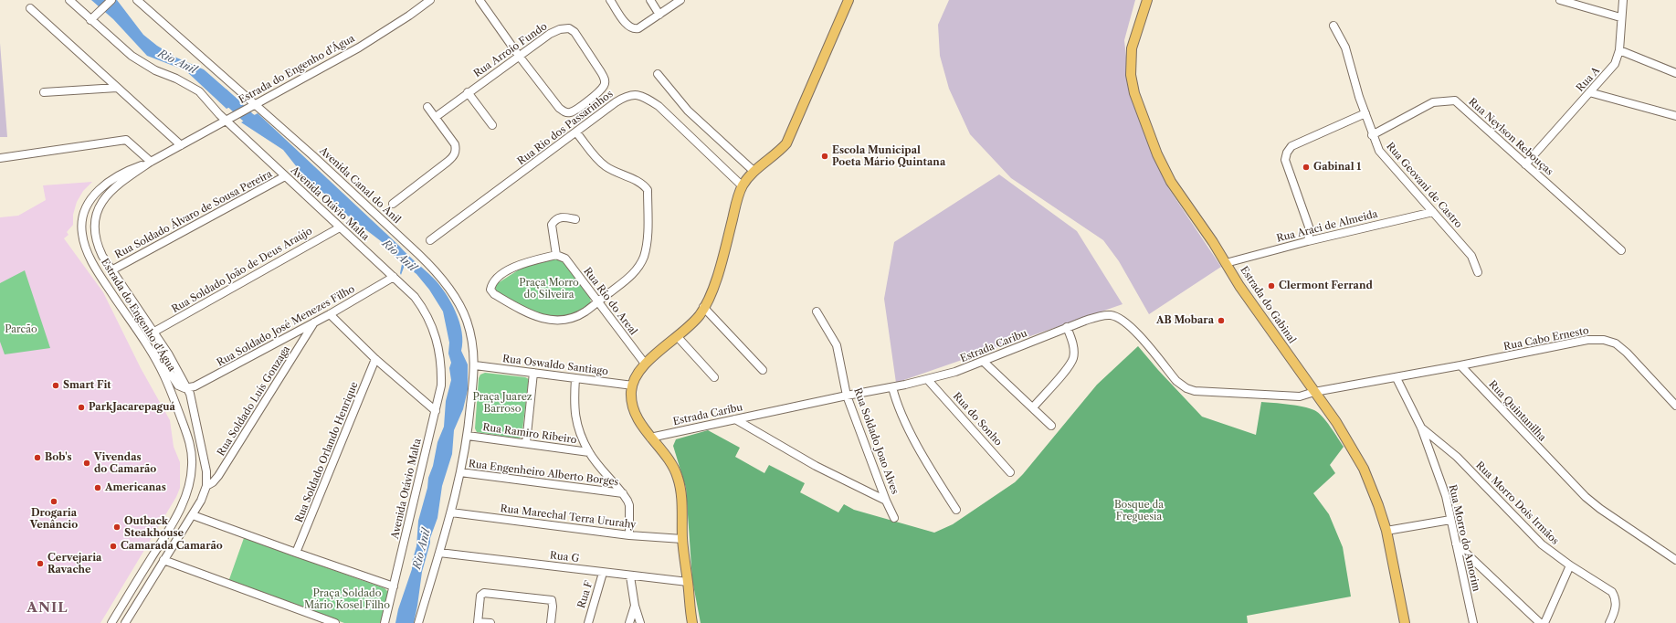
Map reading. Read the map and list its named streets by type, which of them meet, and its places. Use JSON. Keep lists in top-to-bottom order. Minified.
{"streets":{"main road":["Estrada do Gabinal"],"street":["Rua Arroio Fundo","Estrada do Engenho d'Água","Rua A","Rua Rio dos Passarinhos","Rua Neylson Rebouças","Avenida Canal do Anil","Rua Geovani de Castro","Avenida Otávio Malta","Rua Soldado Álvaro de Sousa Pereira","Rua Araci de Almeida","Rua Soldado João de Deus Araújo","Rua Rio do Areal","Rua Soldado José Menezes Filho","Rua Cabo Ernesto","Estrada Caribu","Rua Oswaldo Santiago","Rua Soldado Luís Gonzaga","Rua Quintanilha","Rua do Sonho","Rua Ramiro Ribeiro","Rua Soldado Joao Alves","Rua Soldado Orlando Henrique","Rua Engenheiro Alberto Borges","Rua Morro Dois Irmãos","Rua Marechal Terra Ururahy","Rua Morro do Amorim","Rua G","Rua F"]},"crossings":[["Estrada do Engenho d'Água","Avenida Canal do Anil"],["Estrada do Engenho d'Água","Avenida Otávio Malta"],["Estrada do Engenho d'Água","Rua Soldado Álvaro de Sousa Pereira"],["Estrada do Engenho d'Água","Rua Soldado João de Deus Araújo"],["Estrada do Engenho d'Água","Rua Soldado José Menezes Filho"],["Estrada do Engenho d'Água","Rua Soldado Luís Gonzaga"],["Rua A","Rua Neylson Rebouças"],["Rua Neylson Rebouças","Rua Geovani de Castro"],["Avenida Canal do Anil","Rua Oswaldo Santiago"],["Avenida Canal do Anil","Rua Ramiro Ribeiro"],["Avenida Canal do Anil","Rua Engenheiro Alberto Borges"],["Avenida Canal do Anil","Rua Marechal Terra Ururahy"],["Avenida Canal do Anil","Rua G"],["Rua Geovani de Castro","Rua Araci de Almeida"],["Avenida Otávio Malta","Rua Soldado Álvaro de Sousa Pereira"],["Avenida Otávio Malta","Rua Soldado João de Deus Araújo"],["Avenida Otávio Malta","Rua Soldado José Menezes Filho"],["Rua Araci de Almeida","Estrada do Gabinal"],["Estrada do Gabinal","Estrada Caribu"],["Rua Soldado José Menezes Filho","Rua Soldado Luís Gonzaga"],["Rua Cabo Ernesto","Rua Quintanilha"],["Estrada Caribu","Rua do Sonho"],["Estrada Caribu","Rua Soldado Joao Alves"],["Rua Morro Dois Irmãos","Rua Morro do Amorim"],["Rua G","Rua F"]],"districts":["ANIL"],"water":["Rio Anil"],"parks":["Praça Morro do Silveira","Parcão","Praça Juarez Barroso","Bosque da Freguesia","Praça Soldado Mário Kosel Filho"],"places":["Escola Municipal Poeta Mário Quintana","Gabinal 1","Clermont Ferrand","AB Mobara","Smart Fit","ParkJacarepaguá","Bob's","Vivendas do Camarão","Americanas","Drogaria Venâncio","Outback Steakhouse","Camarada Camarão","Cervejaria Ravache"]}
